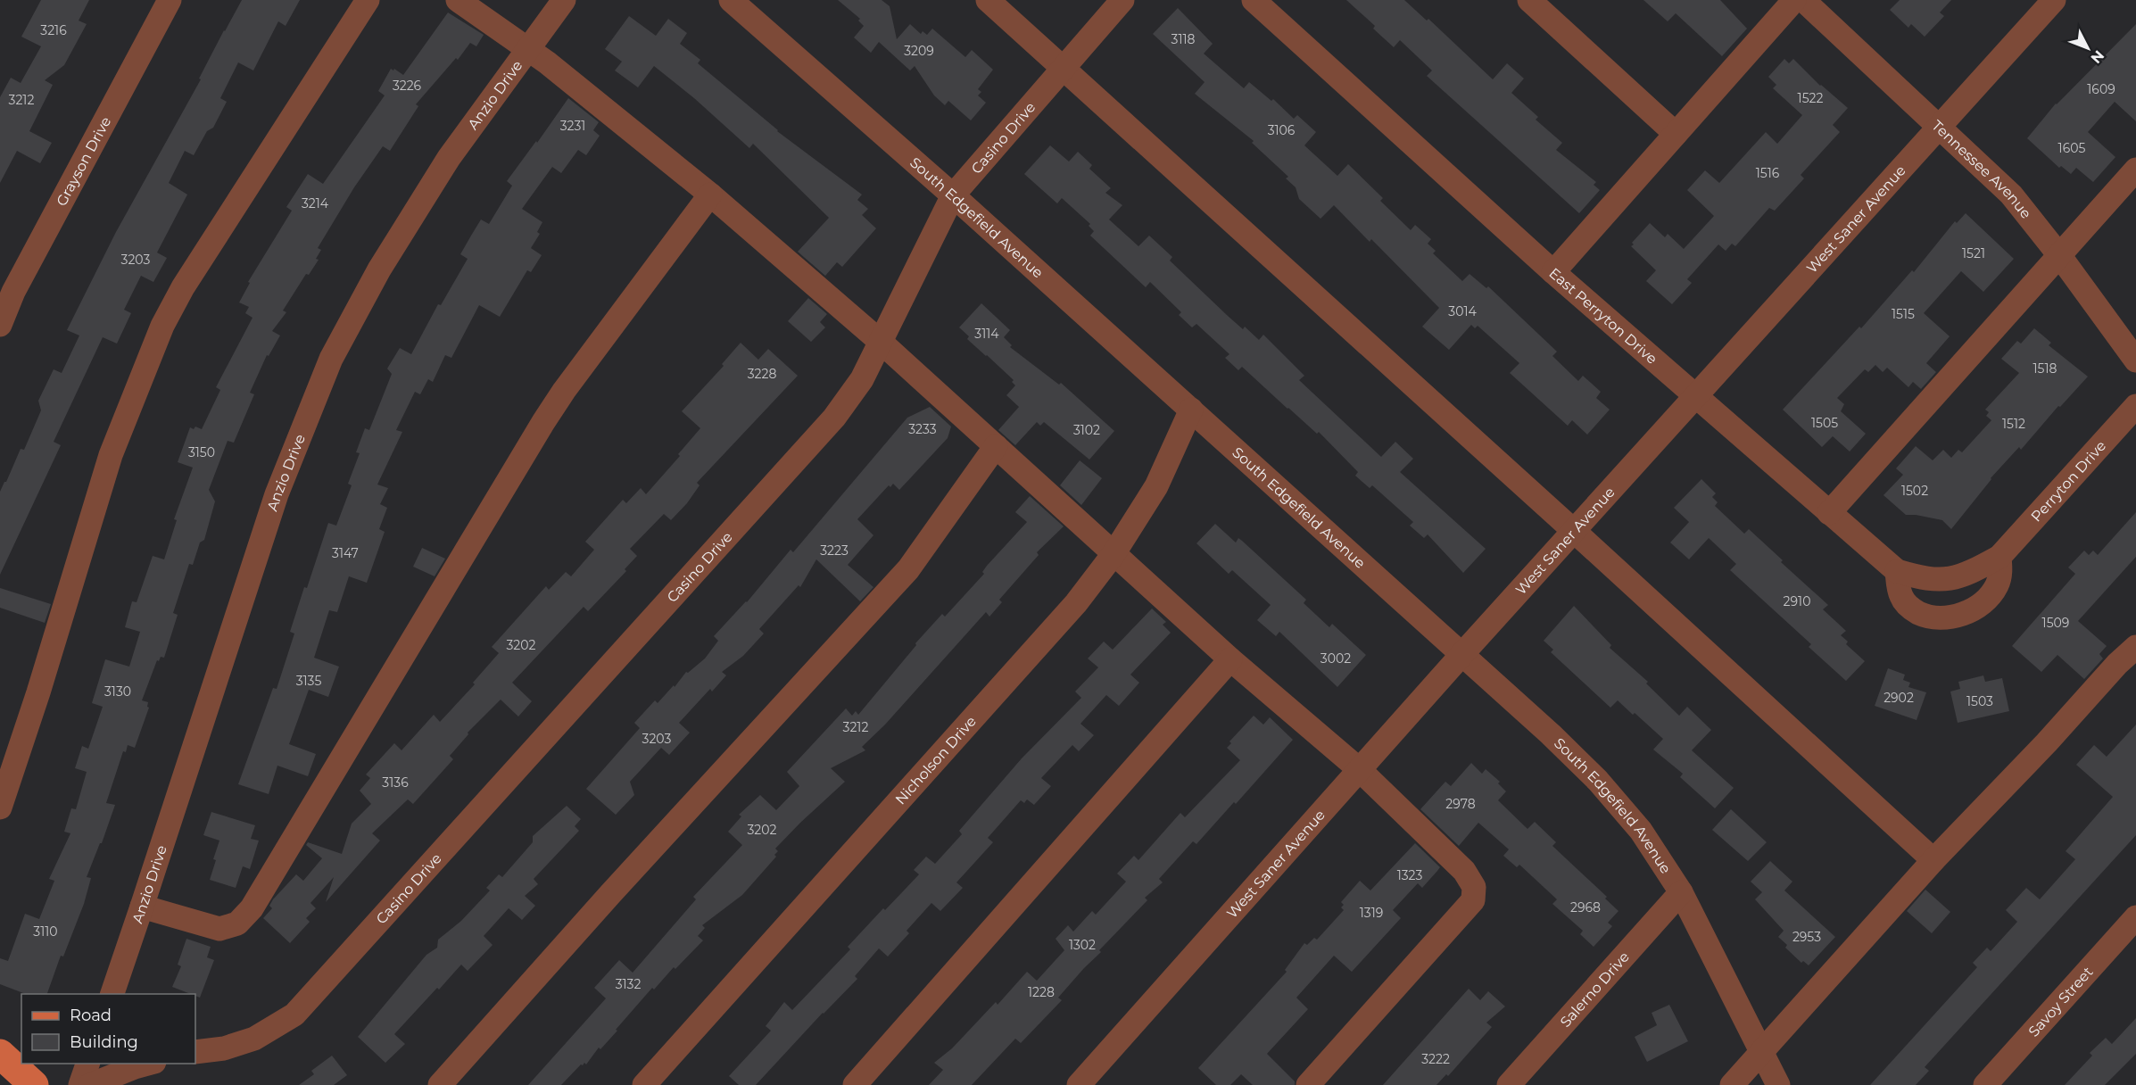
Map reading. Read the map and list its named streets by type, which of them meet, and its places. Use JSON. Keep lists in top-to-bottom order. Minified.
{"streets":{"street":["Anzio Drive","Casino Drive","Grayson Drive","Tennessee Avenue","South Edgefield Avenue","West Saner Avenue","East Perryton Drive","Perryton Drive","Nicholson Drive","Salerno Drive","Savoy Street"]},"crossings":[["Casino Drive","South Edgefield Avenue"],["Tennessee Avenue","West Saner Avenue"],["South Edgefield Avenue","West Saner Avenue"],["South Edgefield Avenue","Nicholson Drive"],["South Edgefield Avenue","Salerno Drive"],["West Saner Avenue","East Perryton Drive"],["East Perryton Drive","Perryton Drive"]],"house_numbers":["3216","3118","3209","3226","1609","1522","3212","3231","3106","1605","1516","3214","1521","3203","3014","1515","3114","1518","3228","1505","1512","3233","3102","3150","1502","3223","3147","2910","1509","3202","3002","3135","3130","2902","1503","3212","3203","3136","2978","3202","1323","2968","1319","3110","2953","1302","3132","1228","3222"],"legend":["Road","Building"],"north":"bottom right"}
